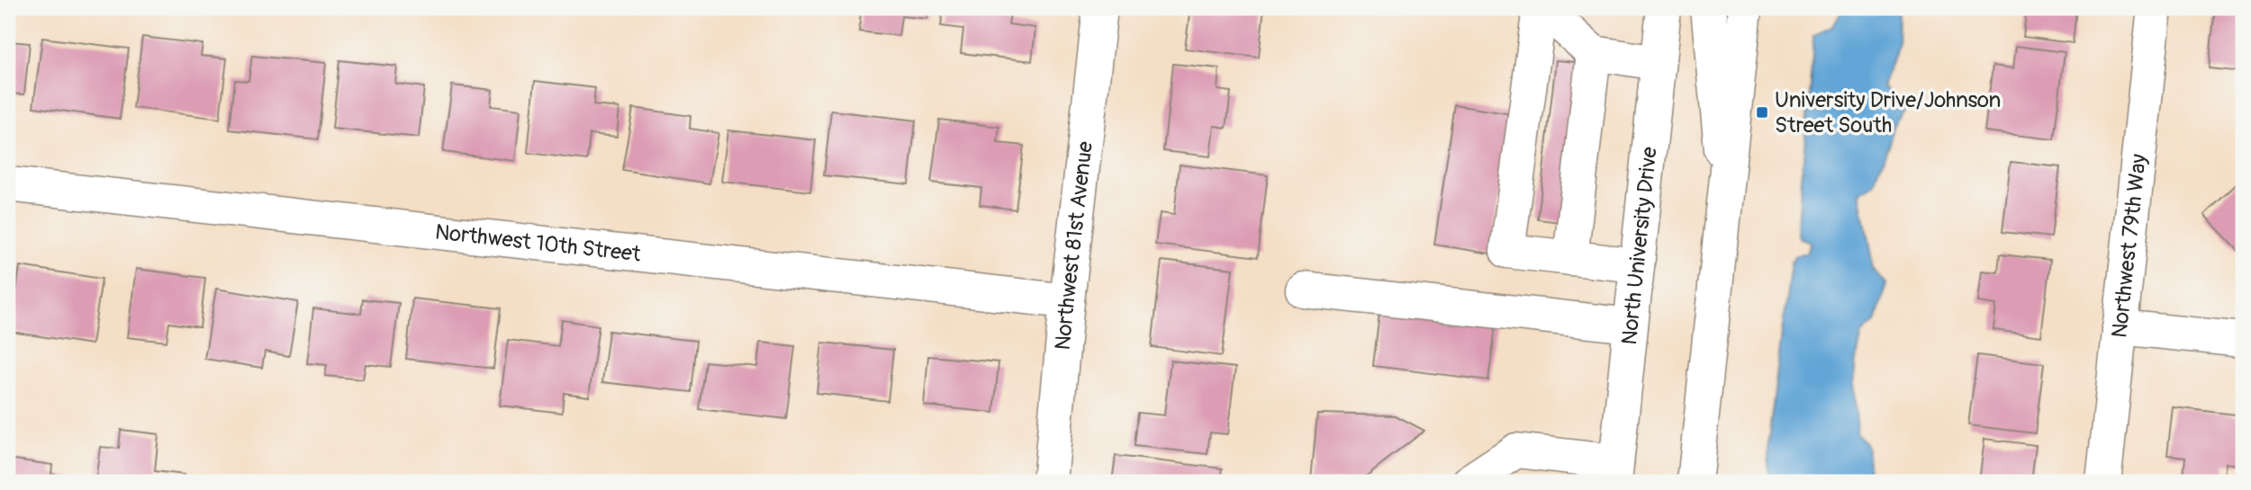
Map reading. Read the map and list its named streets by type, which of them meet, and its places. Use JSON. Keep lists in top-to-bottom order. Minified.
{"streets":{"street":["Northwest 10th Street","Northwest 81st Avenue","Northwest 79th Way","North University Drive"]},"crossings":[["Northwest 10th Street","Northwest 81st Avenue"]],"places":{"transit":["University Drive/Johnson Street South"]}}
